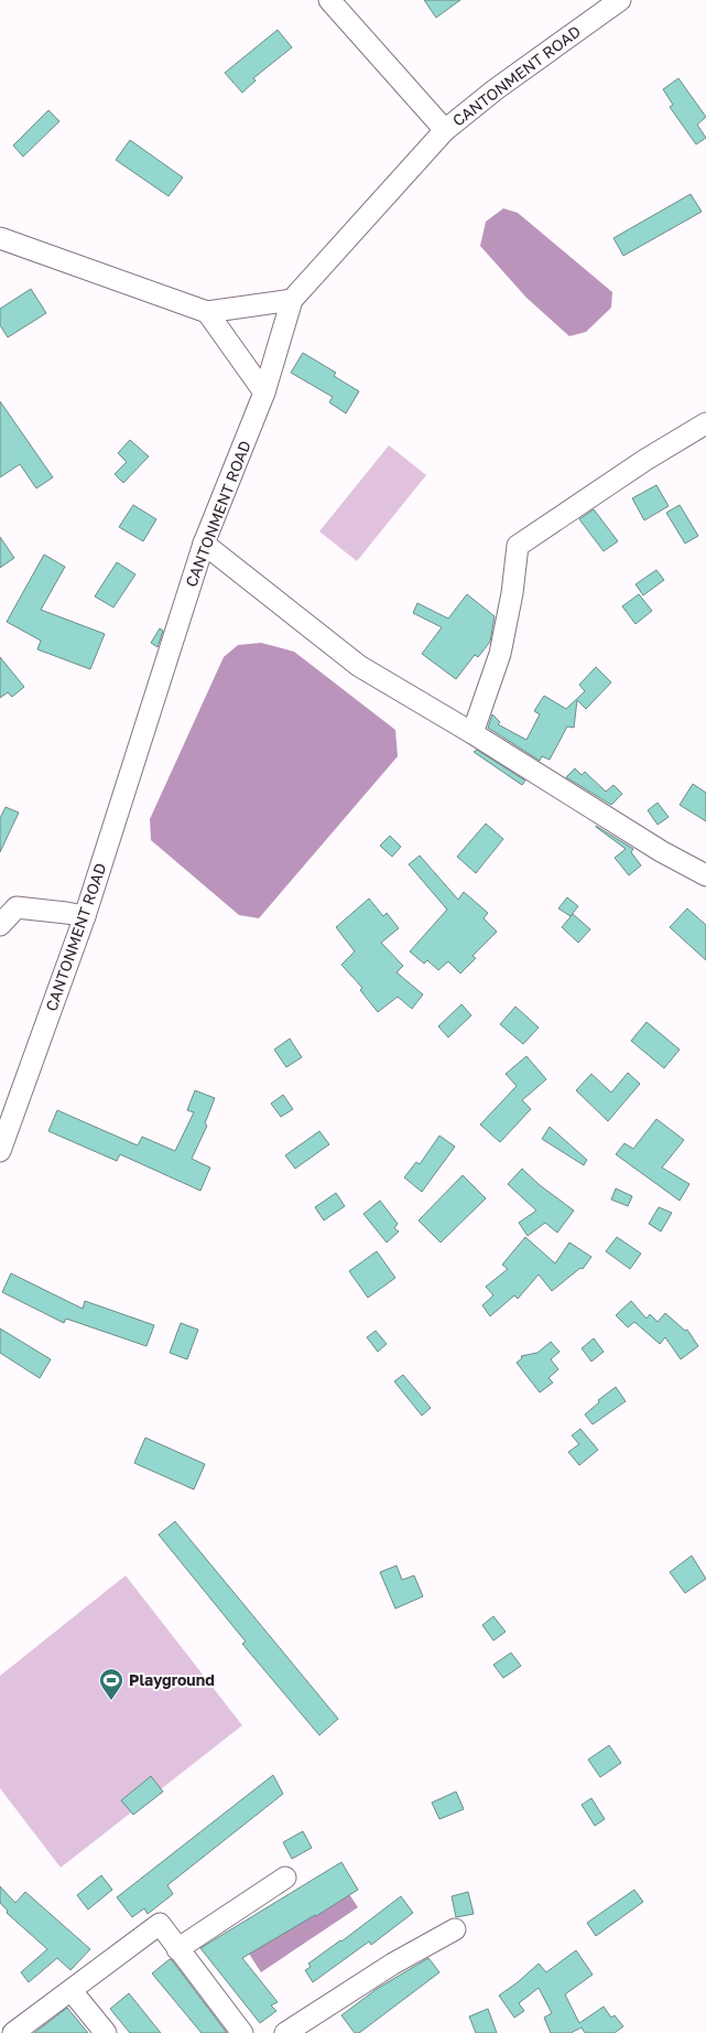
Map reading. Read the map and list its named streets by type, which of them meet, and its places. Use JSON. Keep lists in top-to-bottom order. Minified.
{"streets":{"street":["CANTONMENT ROAD"]},"places":{"sports":["Playground"]}}
